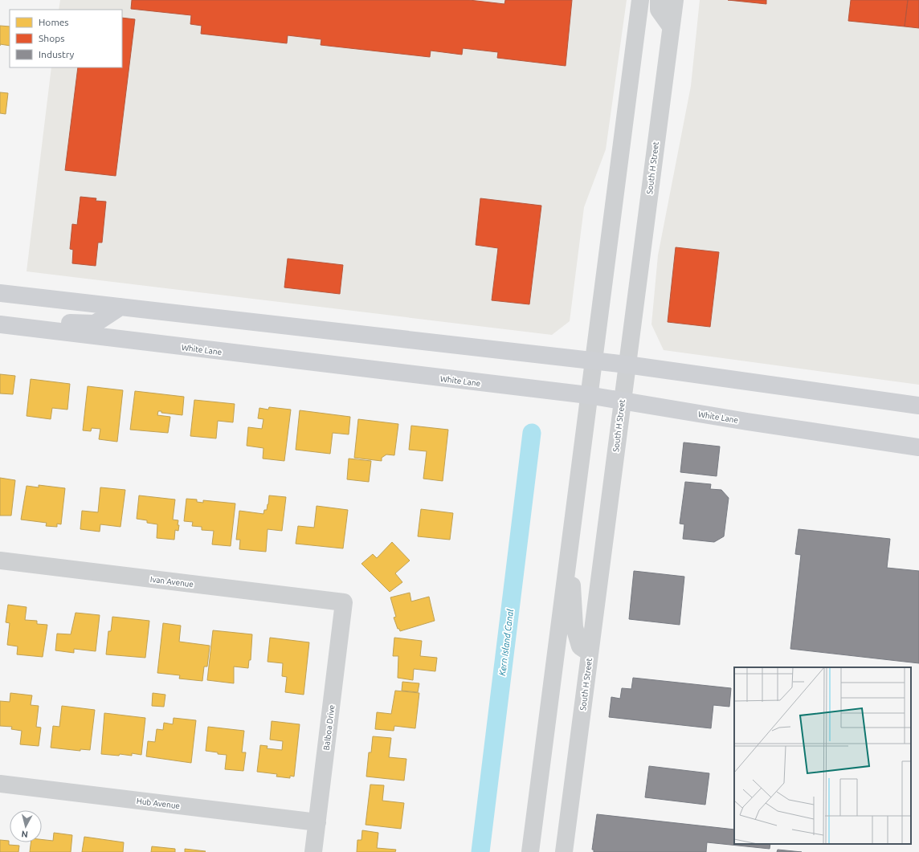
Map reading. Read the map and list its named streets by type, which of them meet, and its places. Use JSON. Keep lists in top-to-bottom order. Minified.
{"streets":{"main road":["White Lane"],"street":["South H Street","Ivan Avenue","Balboa Drive","Hub Avenue"]},"crossings":[["South H Street","White Lane"],["Ivan Avenue","Balboa Drive"],["Balboa Drive","Hub Avenue"]],"water":["Kern Island Canal"],"legend":["Homes","Shops","Industry"],"north":"bottom"}
